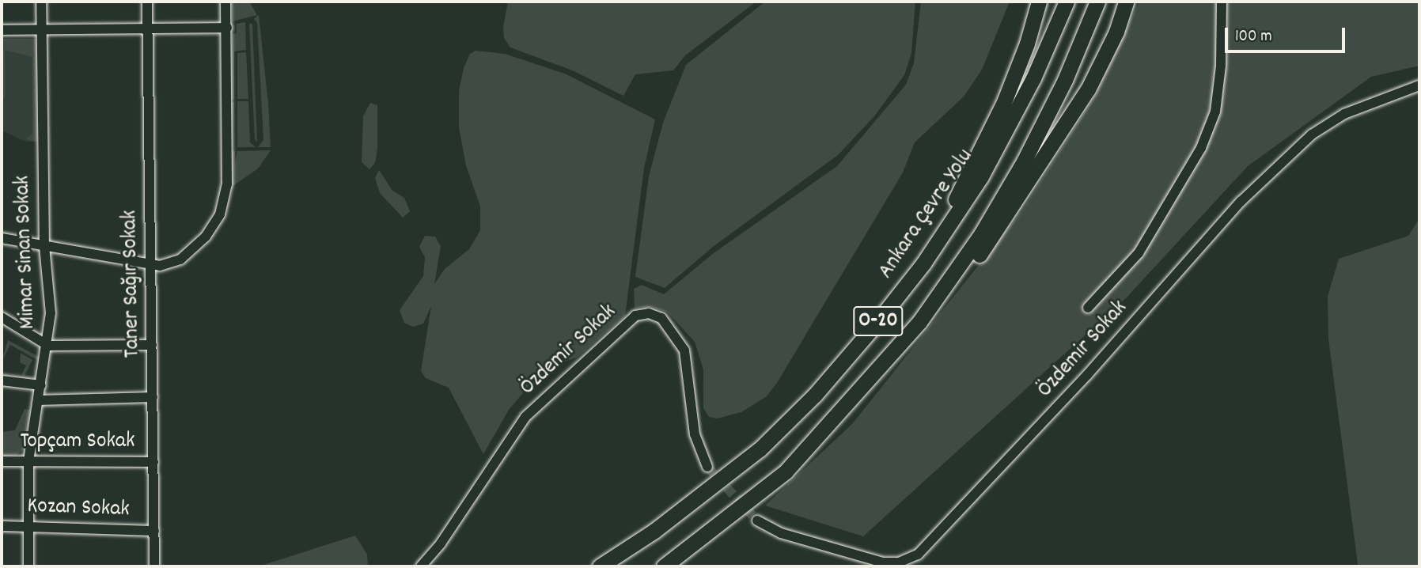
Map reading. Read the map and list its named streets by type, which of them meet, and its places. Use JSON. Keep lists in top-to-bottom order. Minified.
{"streets":{"highway":["Ankara Çevre Yolu","O-20"],"street":["Mimar Sinan Sokak","Taner Sağır Sokak","Özdemir Sokak","Topçam Sokak","Kozan Sokak"]},"crossings":[["Mimar Sinan Sokak","Topçam Sokak"],["Mimar Sinan Sokak","Kozan Sokak"],["Taner Sağır Sokak","Topçam Sokak"],["Taner Sağır Sokak","Kozan Sokak"]],"scale_bar":"100 m"}
